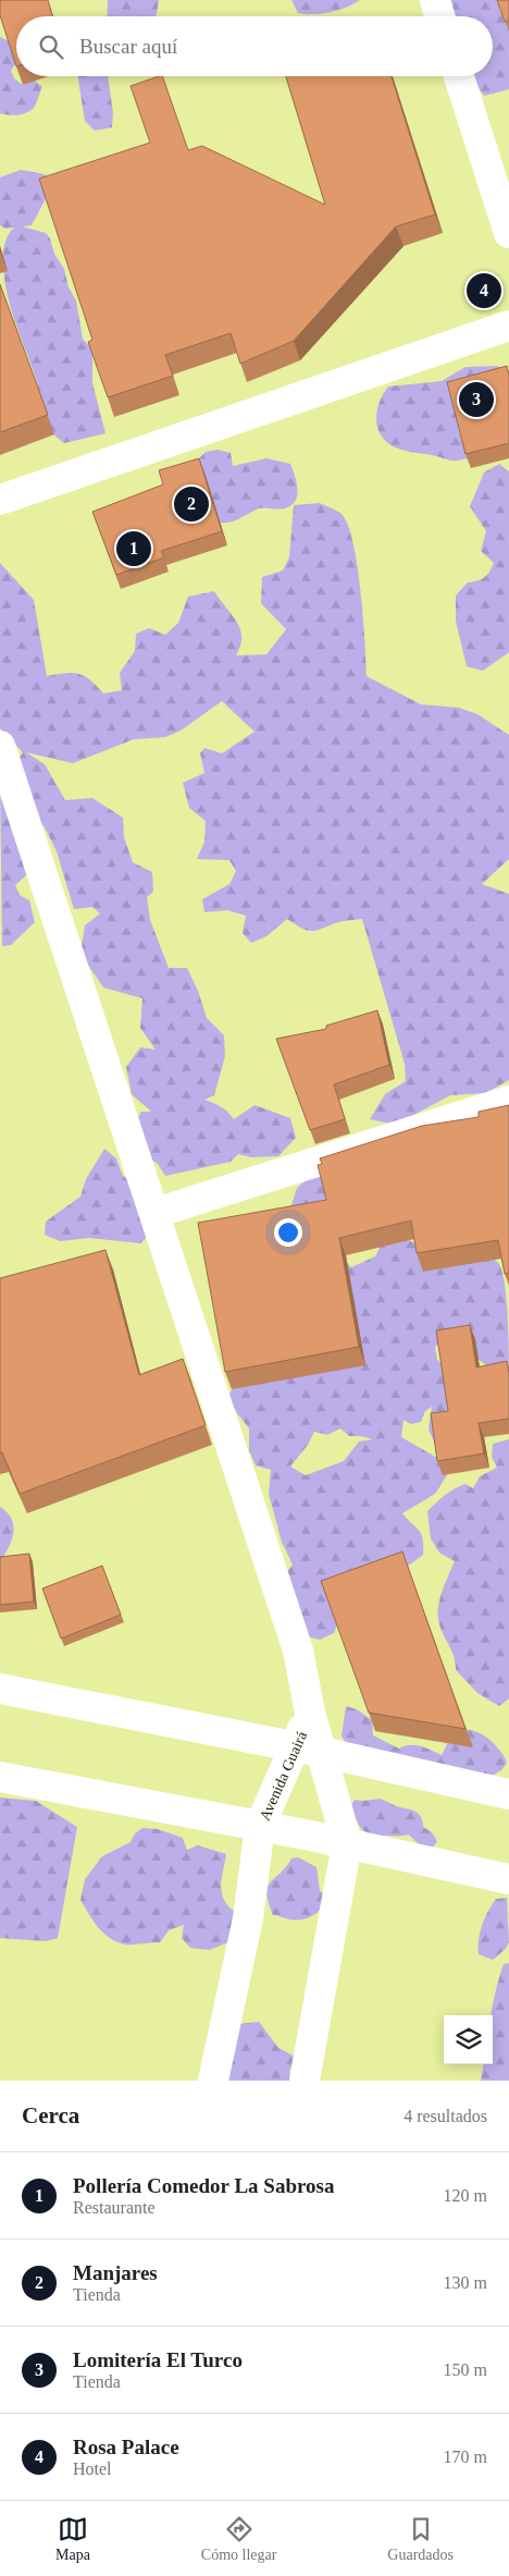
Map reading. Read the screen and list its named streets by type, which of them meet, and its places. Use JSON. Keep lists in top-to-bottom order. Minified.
{"streets":{"street":["Avenida Guairá"]},"page":{"search":"Buscar aquí","pins":["4","3","2","1"],"heading":["Cerca","4 resultados"],"list":[{"mark":"1","name":"Pollería Comedor La Sabrosa","note":"Restaurante","value":"120 m"},{"mark":"2","name":"Manjares","note":"Tienda","value":"130 m"},{"mark":"3","name":"Lomitería El Turco","note":"Tienda","value":"150 m"},{"mark":"4","name":"Rosa Palace","note":"Hotel","value":"170 m"}],"nav":["Mapa","Cómo llegar","Guardados"]}}
